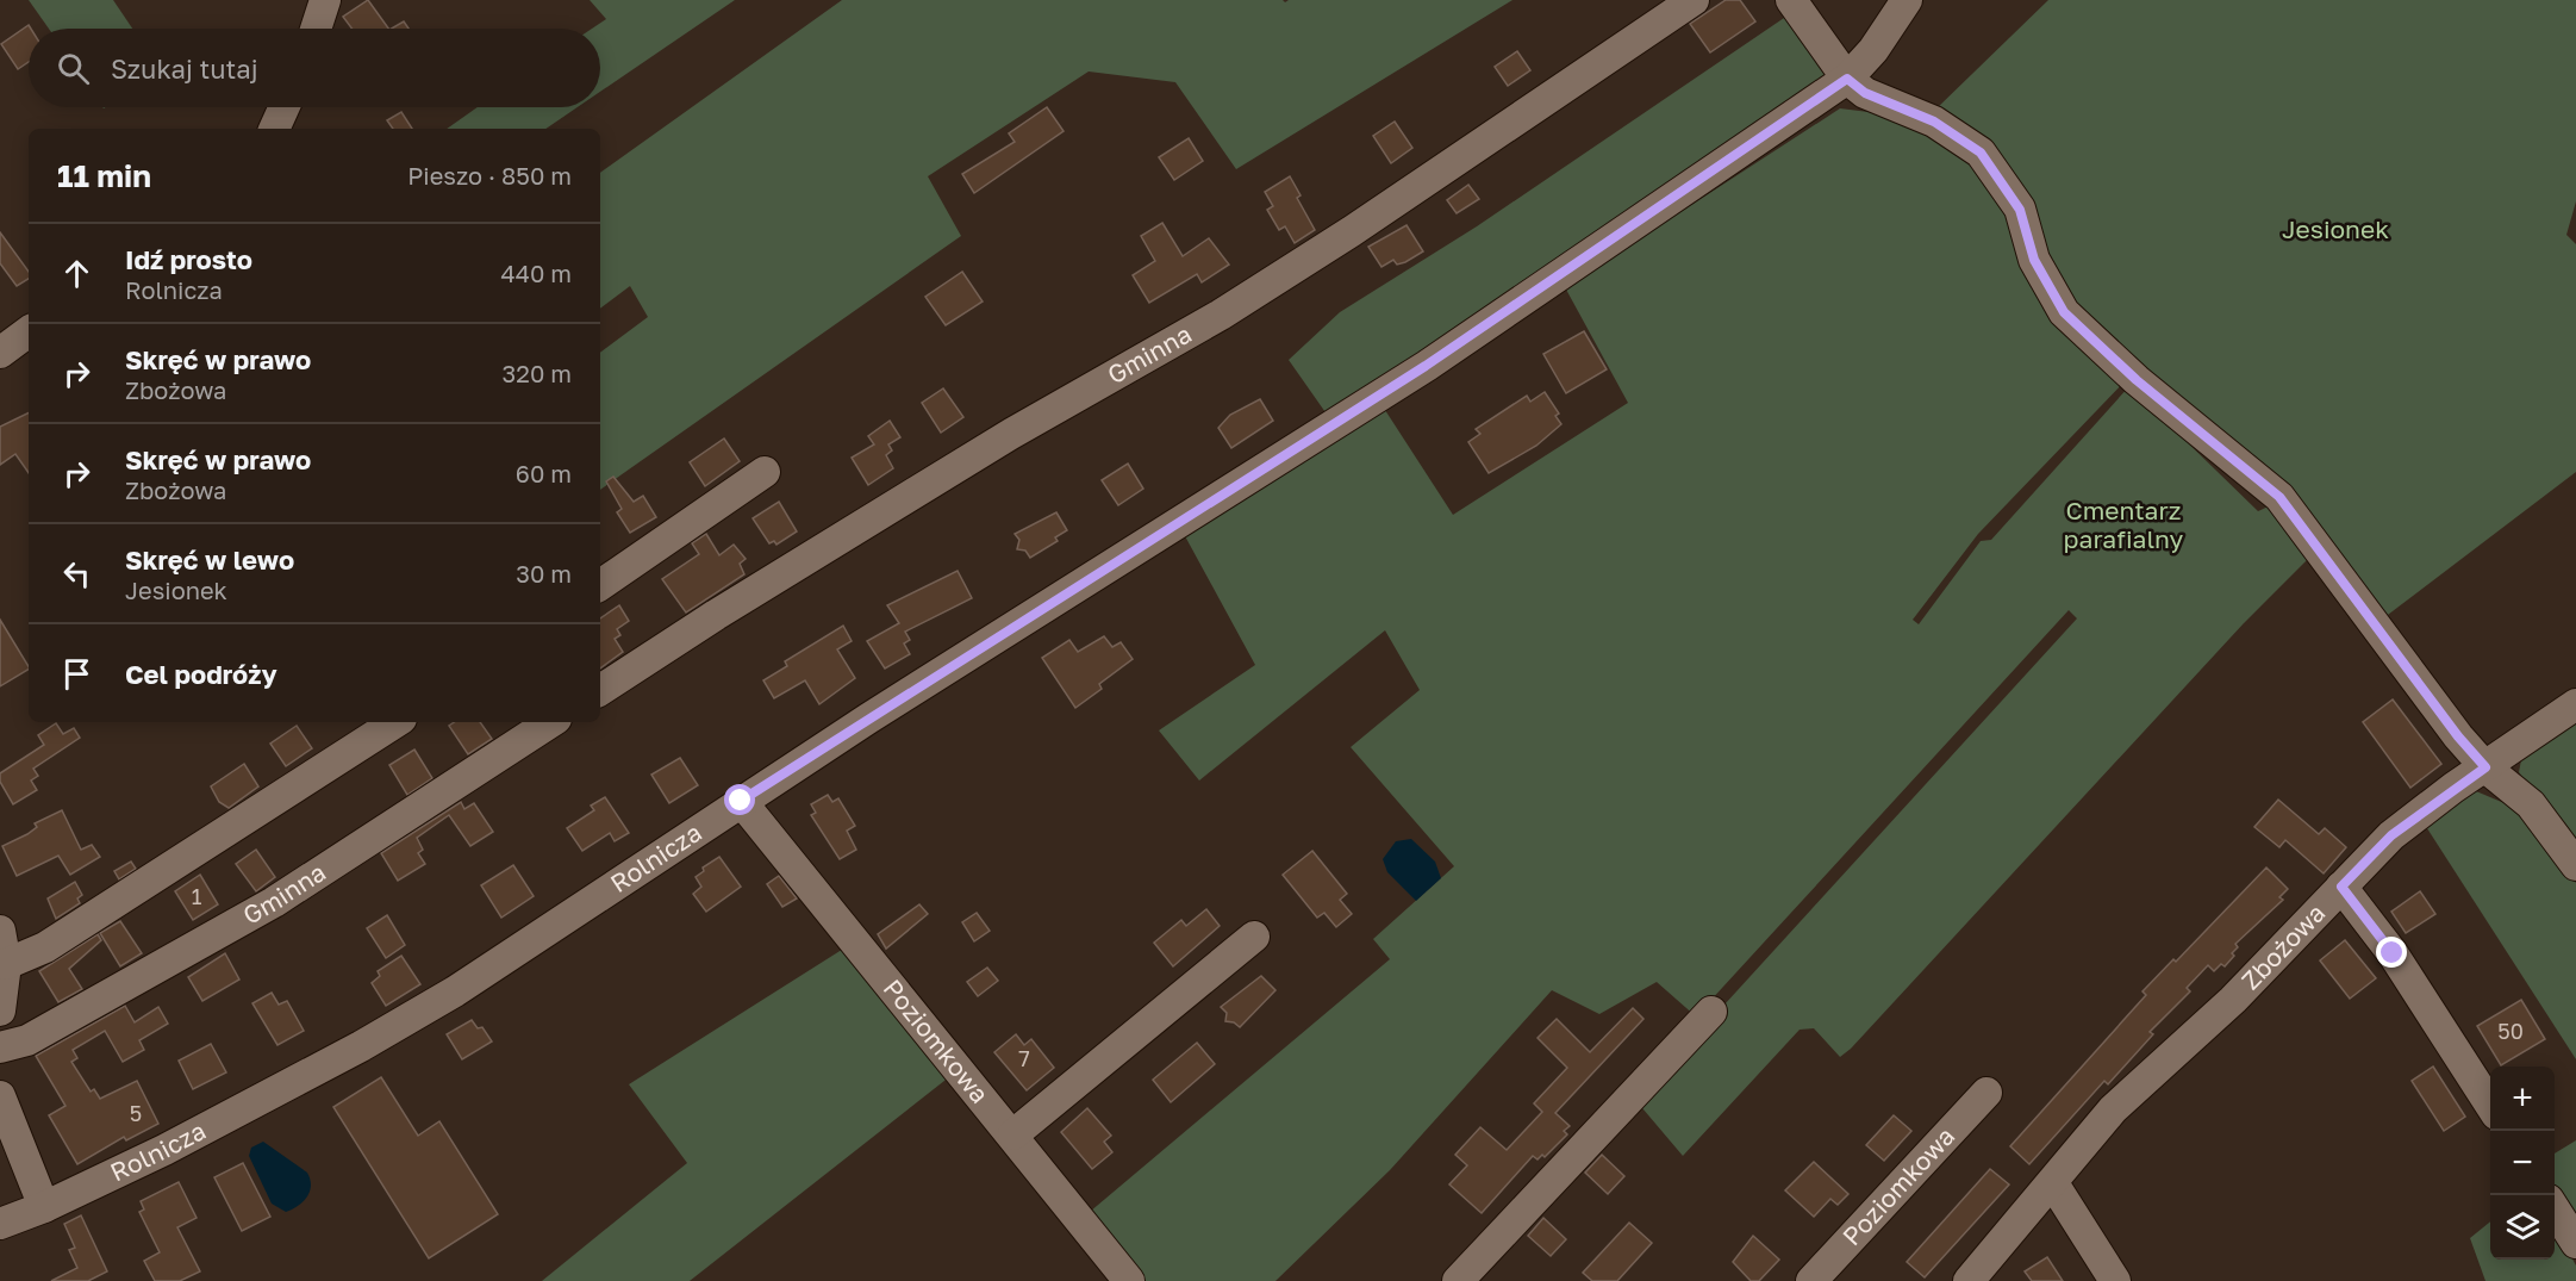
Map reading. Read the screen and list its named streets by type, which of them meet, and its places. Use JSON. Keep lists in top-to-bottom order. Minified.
{"streets":{"street":["Gminna","Rolnicza","Zbożowa","Poziomkowa"]},"crossings":[["Rolnicza","Poziomkowa"]],"parks":["Jesionek","Cmentarz parafialny"],"house_numbers":["1","50","7","5"],"page":{"search":"Szukaj tutaj","heading":["11 min","Pieszo · 850 m"],"list":[["Idź prosto","Rolnicza","440 m"],["Skręć w prawo","Zbożowa","320 m"],["Skręć w prawo","Zbożowa","60 m"],["Skręć w lewo","Jesionek","30 m"],"Cel podróży"],"map_buttons":["+","−"]}}
